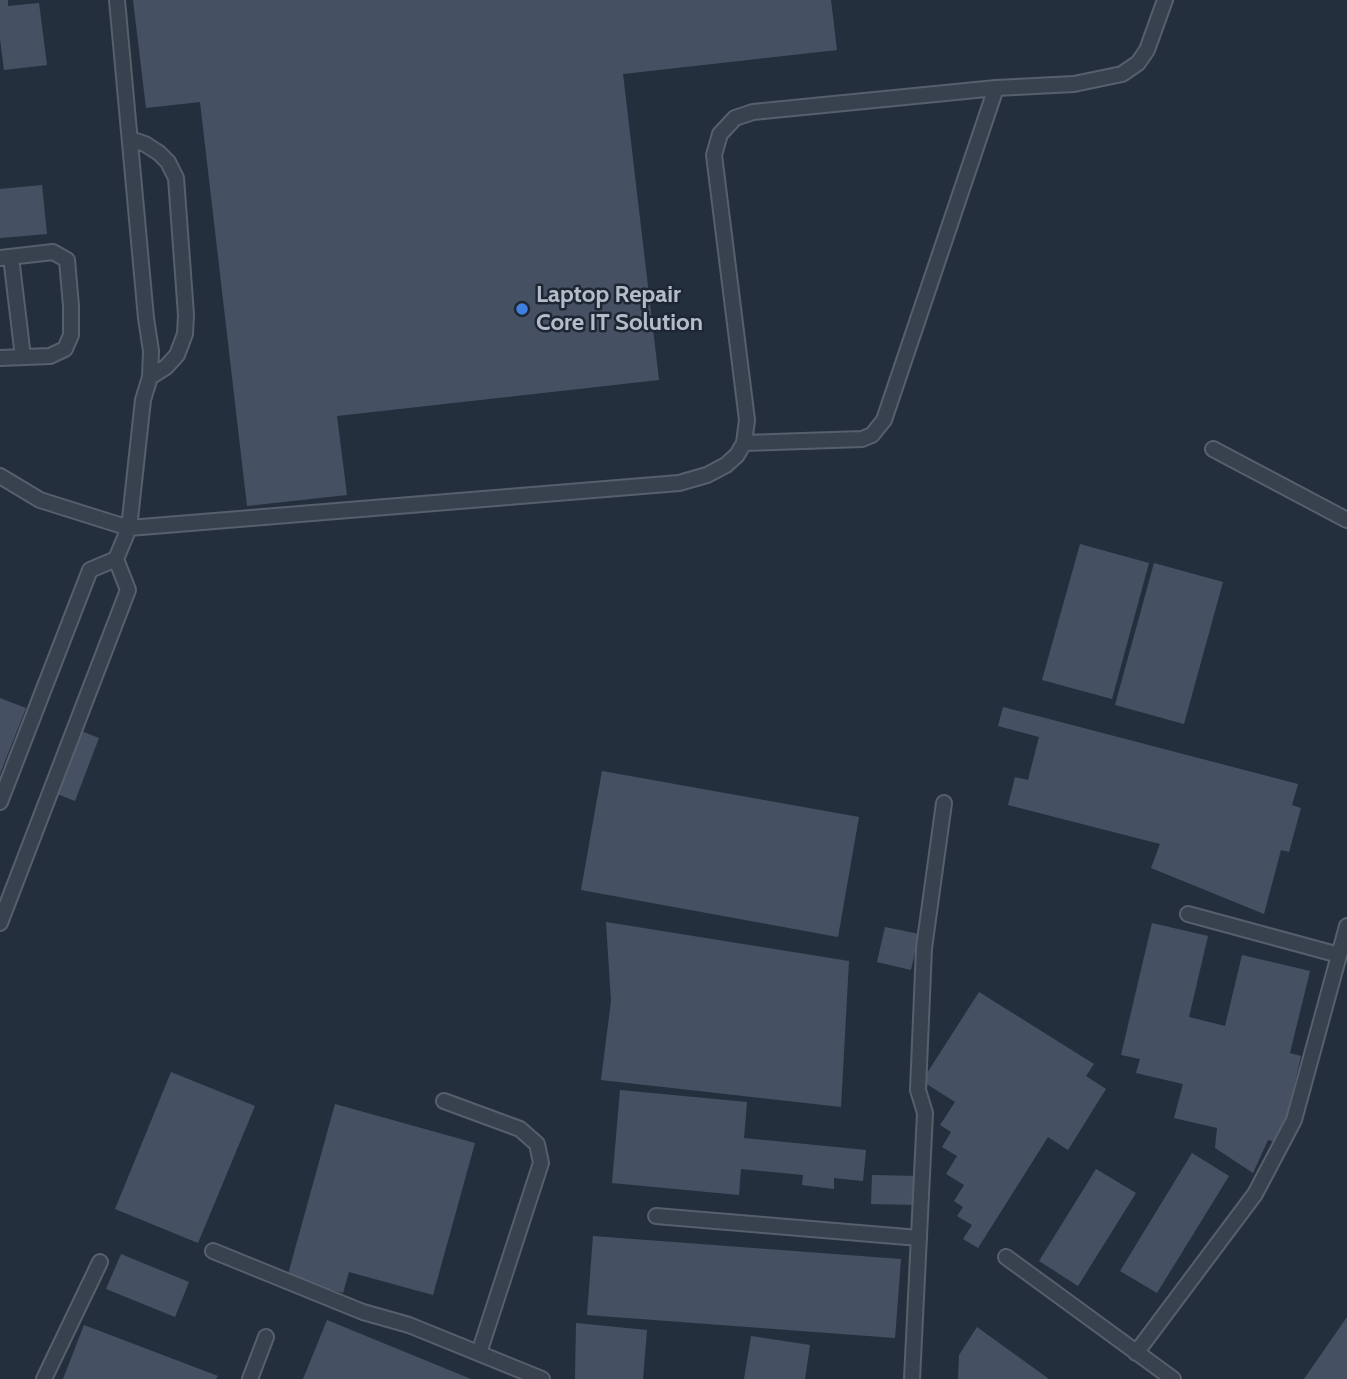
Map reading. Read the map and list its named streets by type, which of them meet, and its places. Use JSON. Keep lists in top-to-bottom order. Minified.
{"places":["Laptop Repair Core IT Solution"]}
